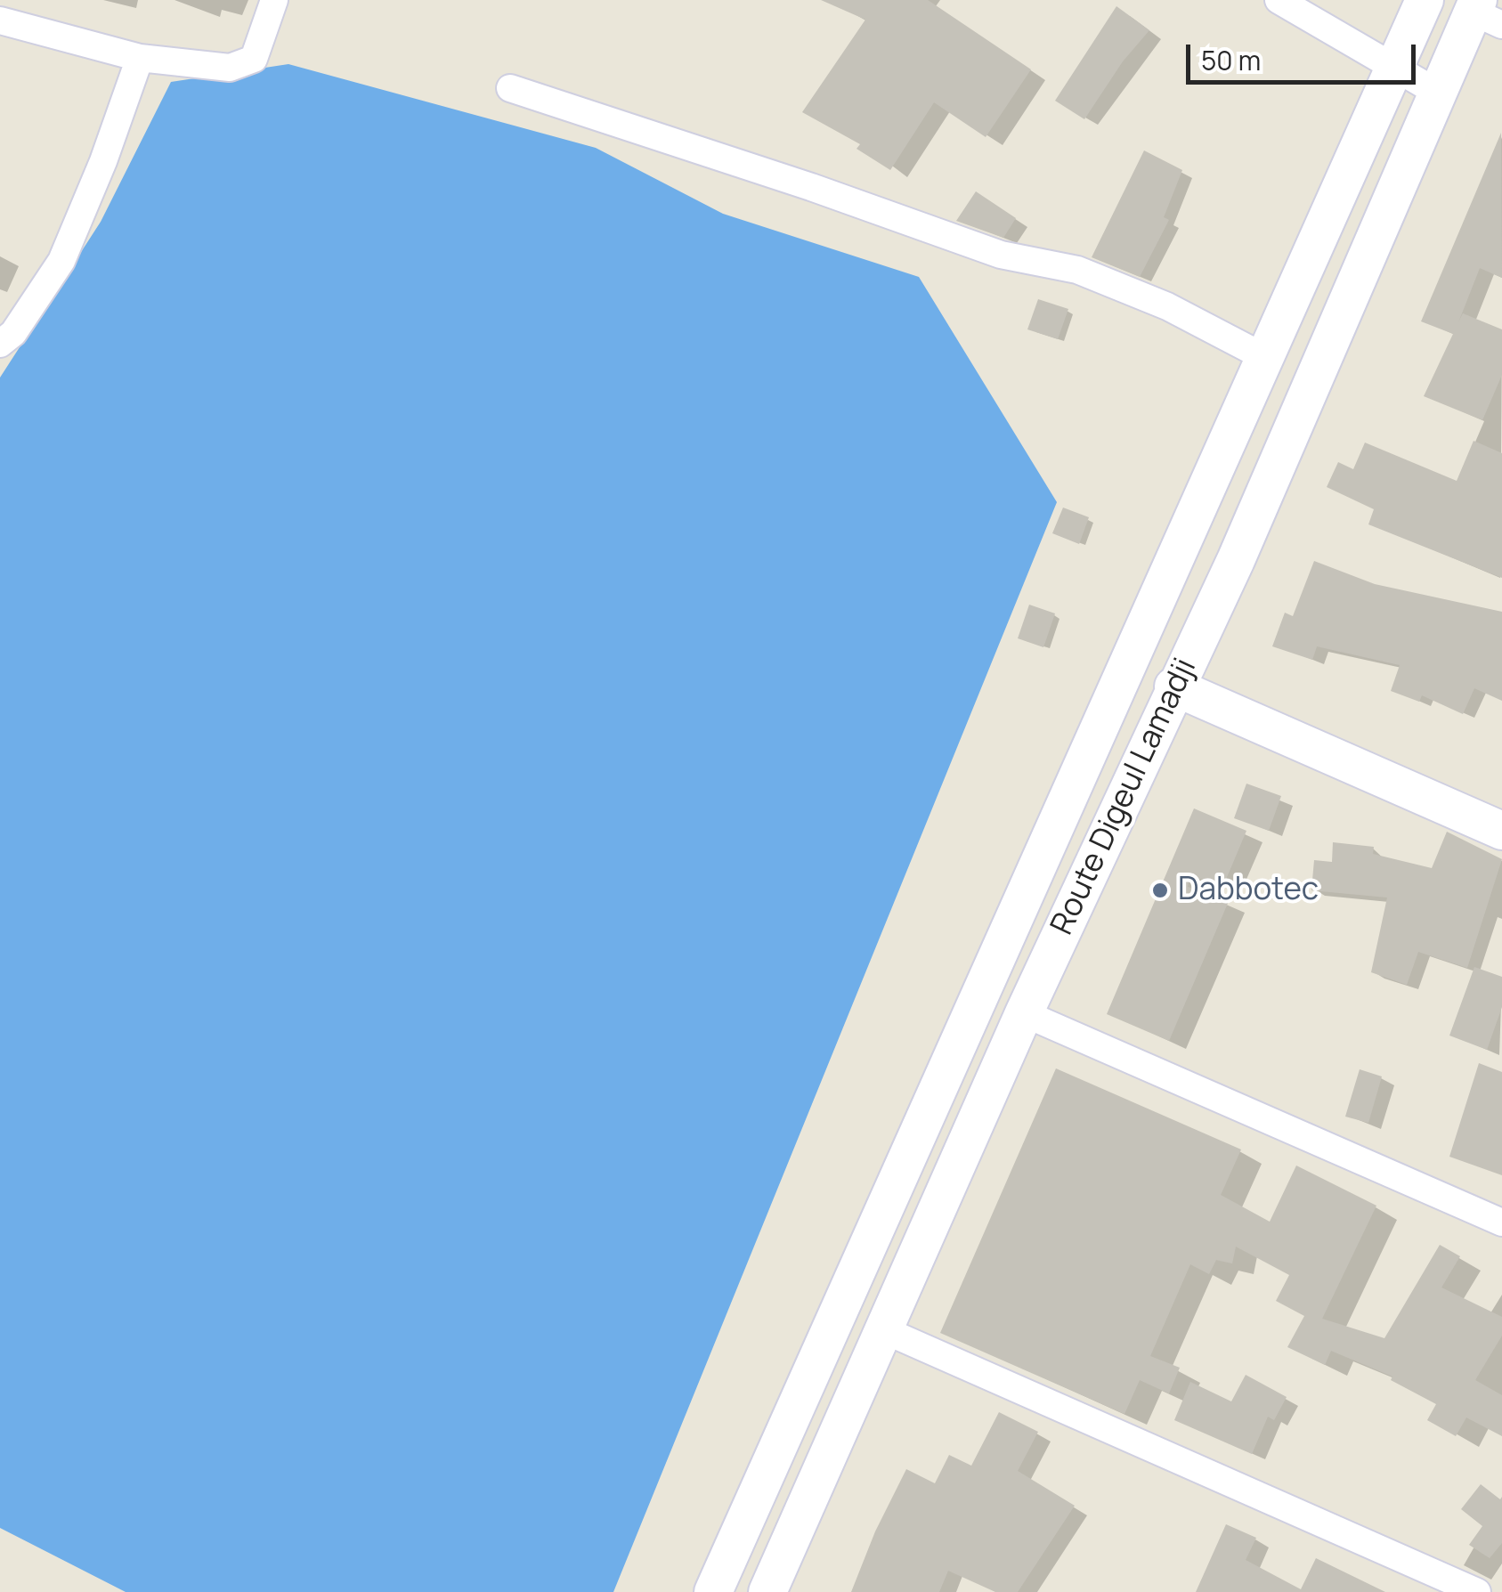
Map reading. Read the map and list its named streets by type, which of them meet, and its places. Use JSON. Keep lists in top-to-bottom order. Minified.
{"streets":{"main road":["Route Digeul Lamadji"]},"places":["Dabbotec"],"scale_bar":"50 m"}
